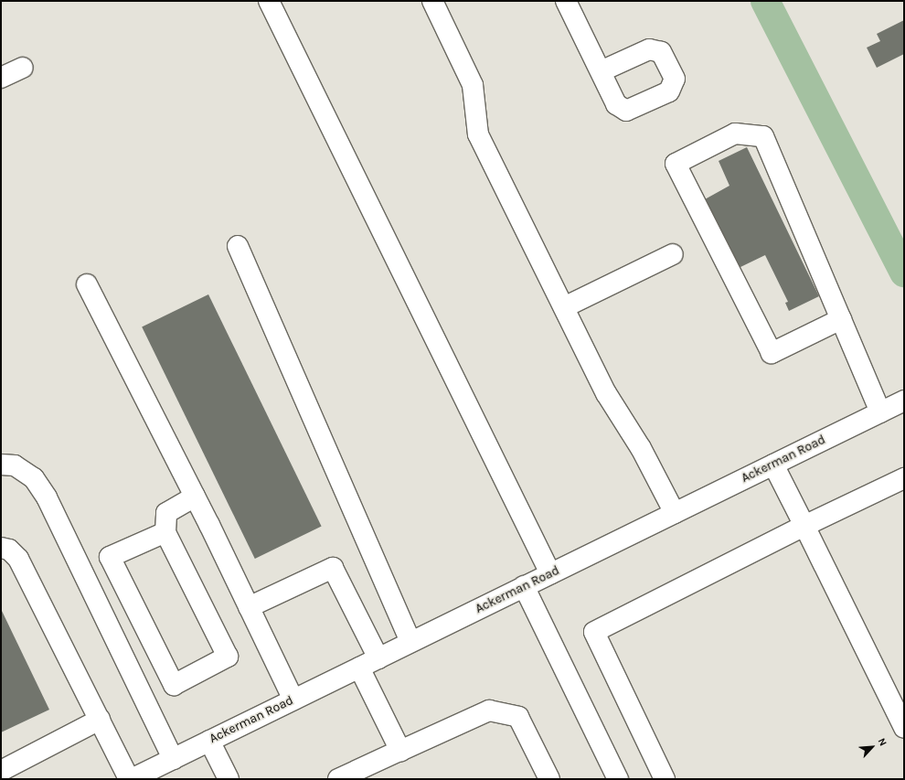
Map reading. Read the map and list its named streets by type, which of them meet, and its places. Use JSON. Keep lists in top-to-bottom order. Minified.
{"streets":{"street":["Ackerman Road"]},"north":"top right"}
